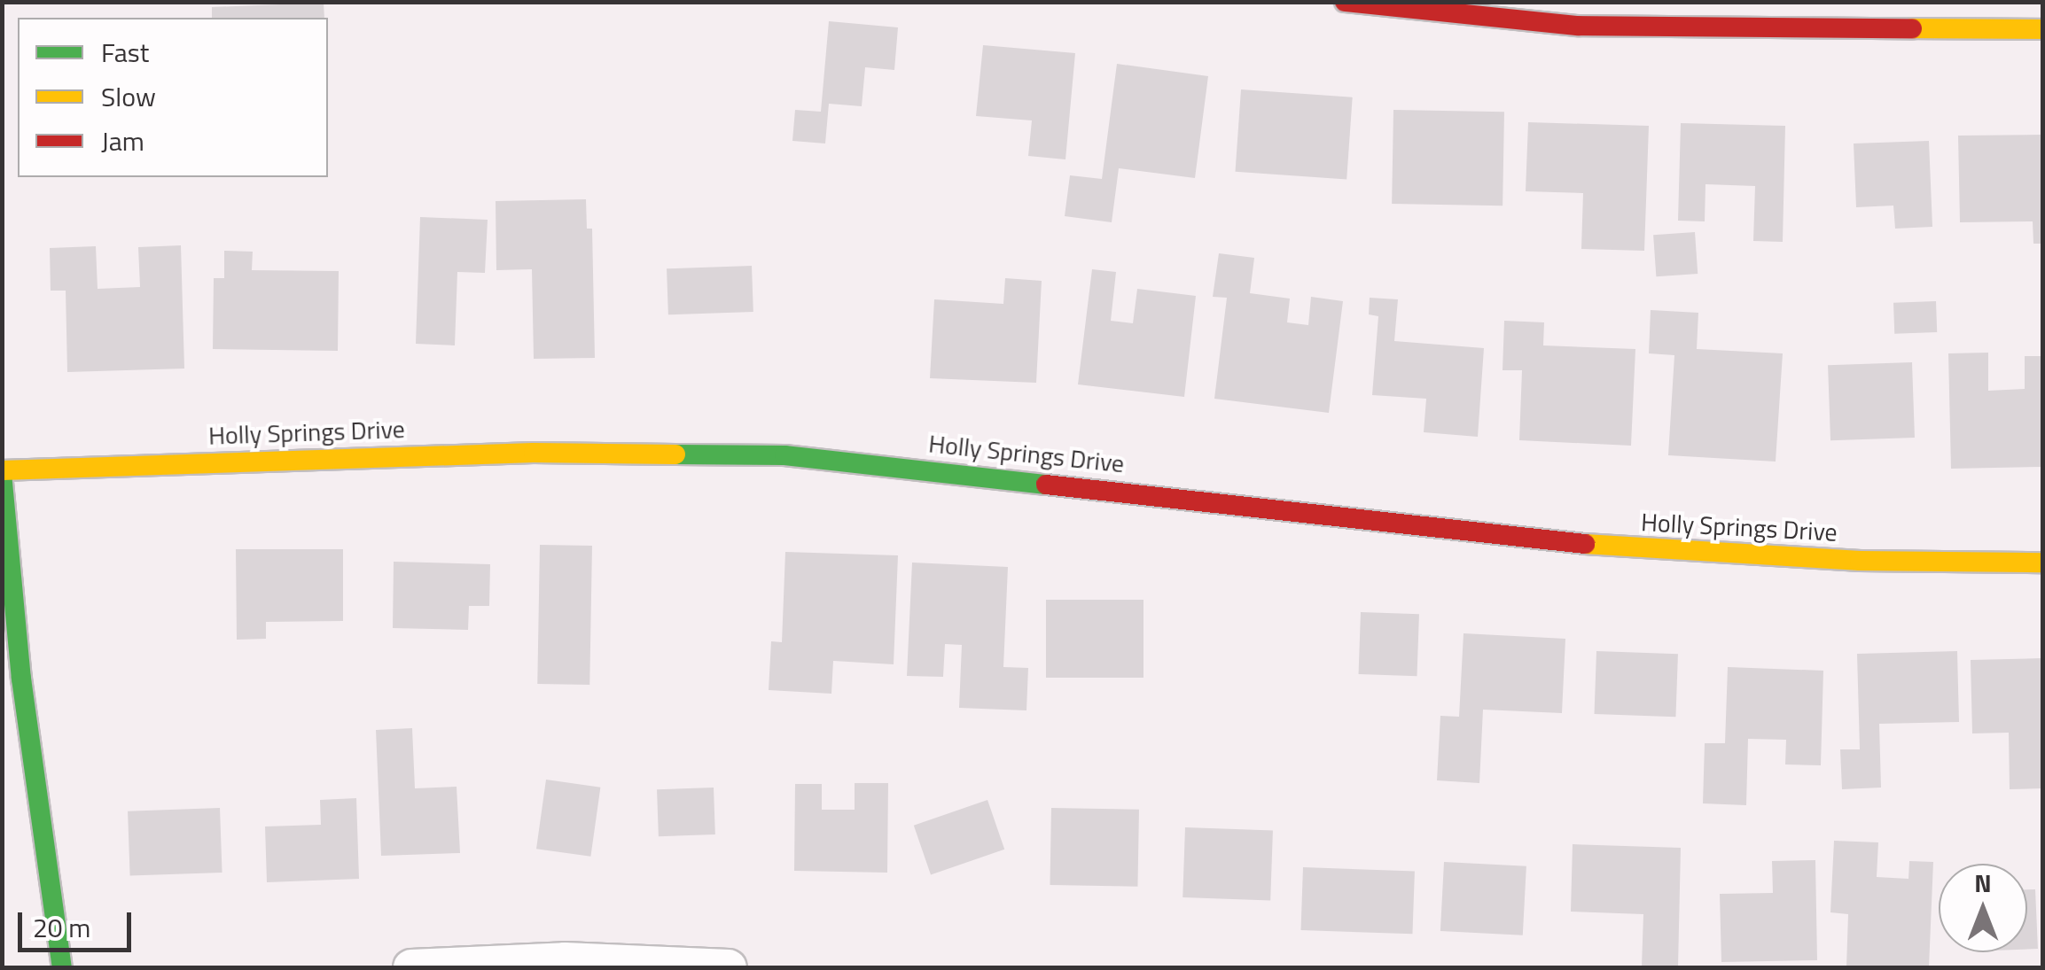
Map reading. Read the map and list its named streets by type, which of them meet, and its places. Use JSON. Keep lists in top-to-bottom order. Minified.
{"streets":{"street":["Holly Springs Drive"]},"legend":["Fast","Slow","Jam"],"scale_bar":"20 m","north":"top"}
